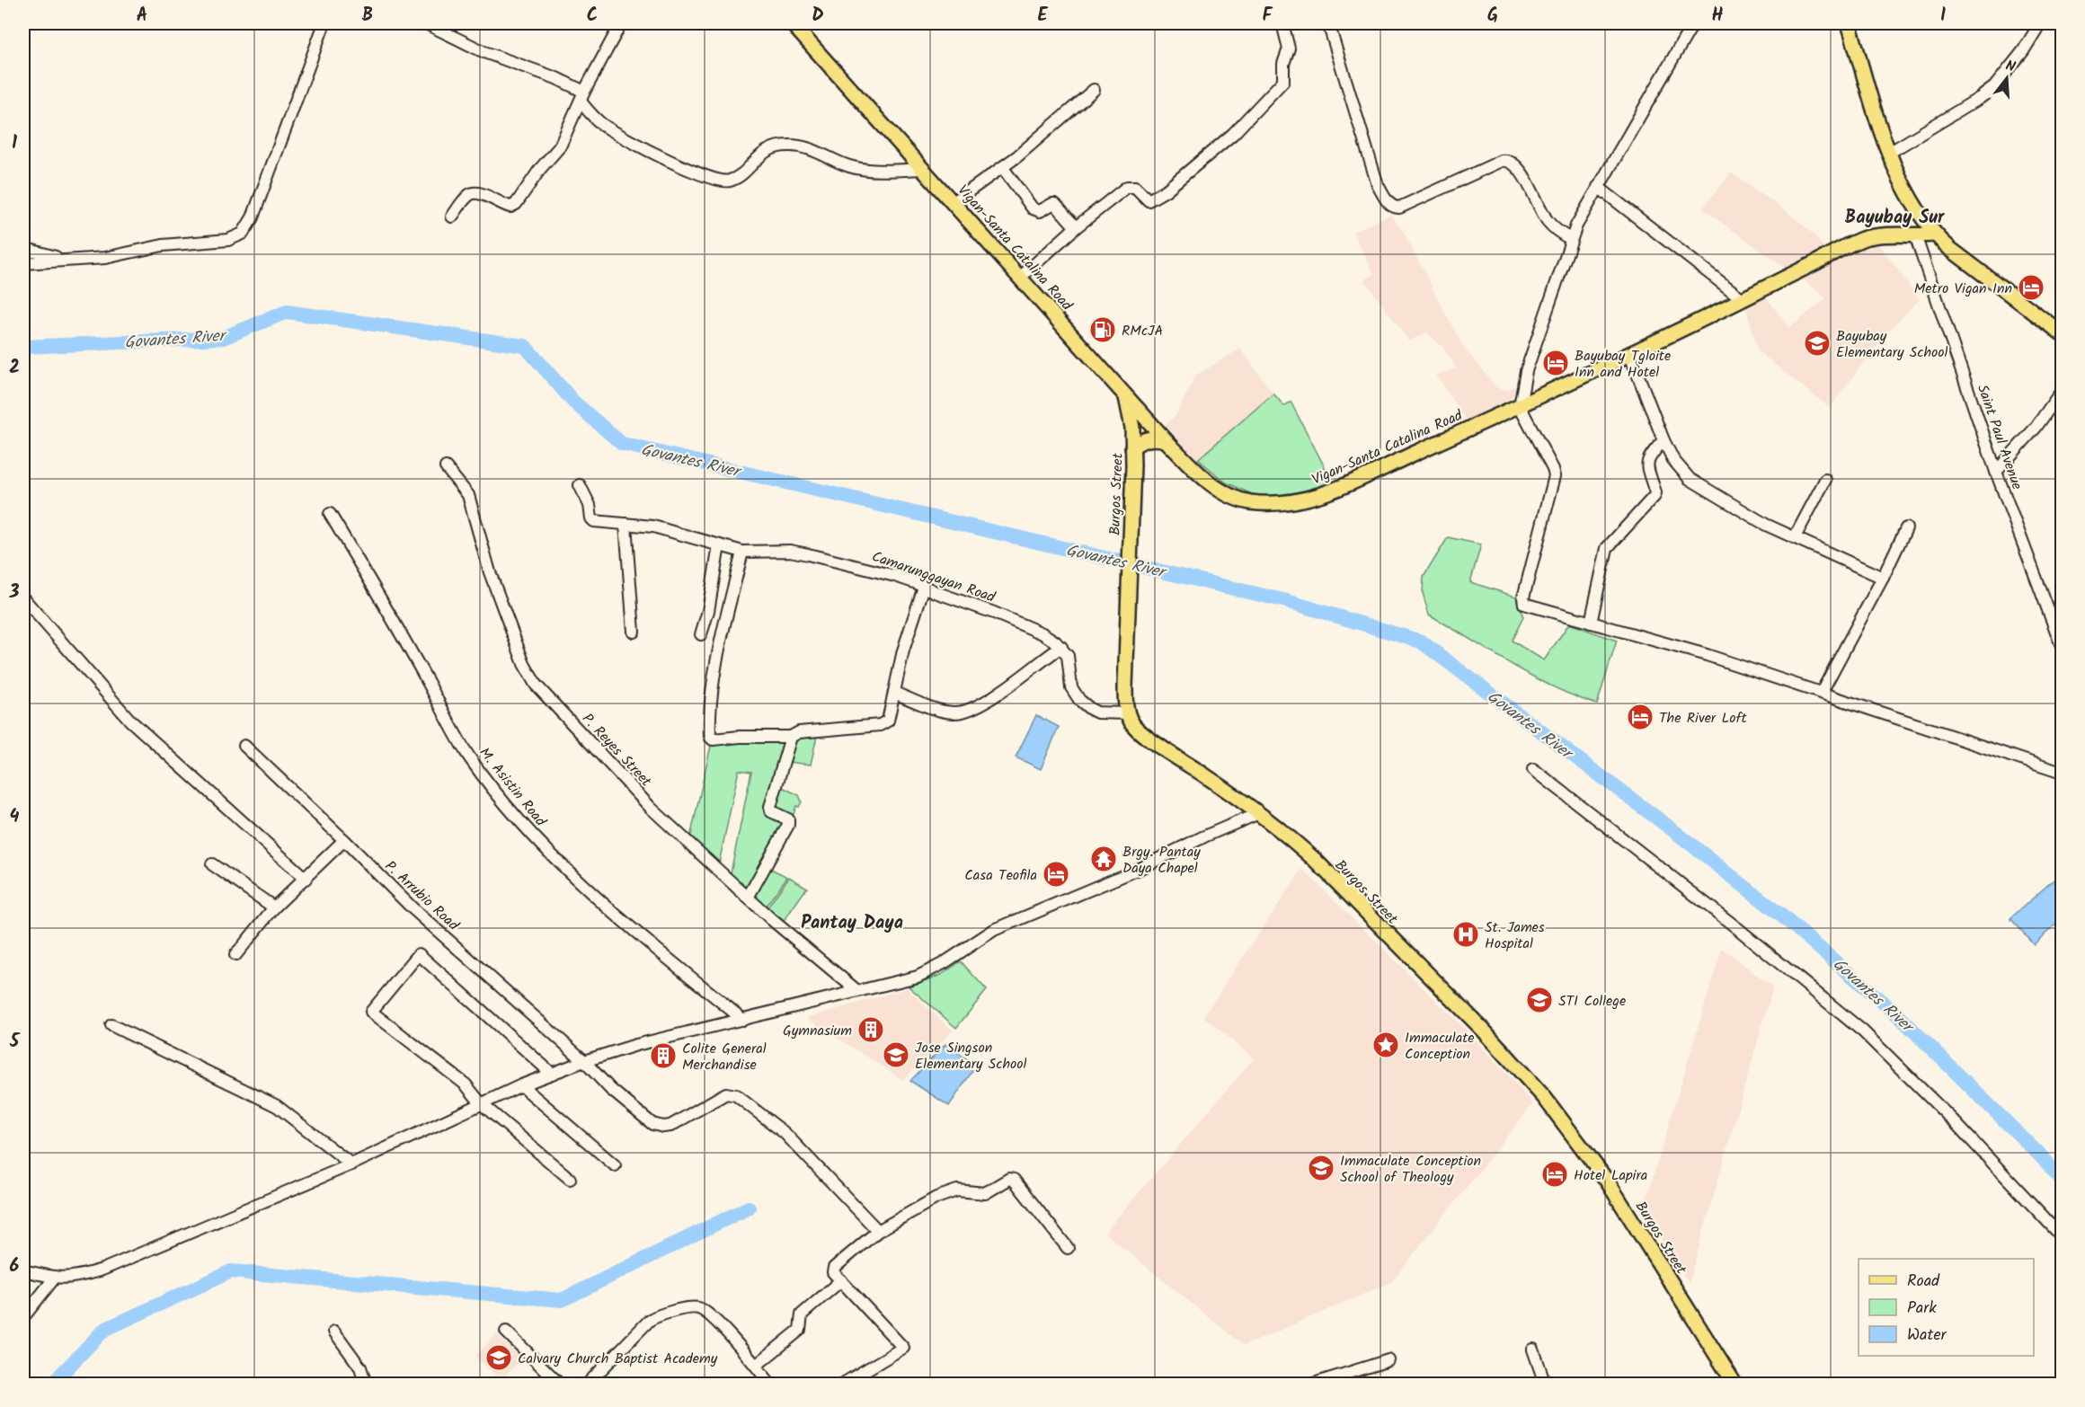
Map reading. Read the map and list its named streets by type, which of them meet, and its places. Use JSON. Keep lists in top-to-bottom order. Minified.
{"streets":{"main road":["Vigan-Santa Catalina Road","Burgos Street"],"street":["Saint Paul Avenue","Camarunggayan Road","P. Reyes Street","M. Asistin Road","P. Arrubio Road"]},"crossings":[["Vigan-Santa Catalina Road","Saint Paul Avenue"],["Vigan-Santa Catalina Road","Burgos Street"]],"districts":["Bayubay Sur","Pantay Daya"],"water":["Govantes River"],"places":{"hotel":["Metro Vigan Inn","Bayubay Tgloite Inn and Hotel","The River Loft","Casa Teofila","Hotel Lapira"],"fuel station":["RMcJA"],"school or university":["Bayubay Elementary School","STI College","Jose Singson Elementary School","Immaculate Conception School of Theology","Calvary Church Baptist Academy"],"temple":["Brgy. Pantay Daya Chapel"],"hospital":["St. James Hospital"],"building":["Gymnasium","Colite General Merchandise"],"place":["Immaculate Conception"]},"legend":["Road","Park","Water"],"north":"top","grid":{"columns":["A","B","C","D","E","F","G","H","I"],"rows":["1","2","3","4","5","6"]}}
